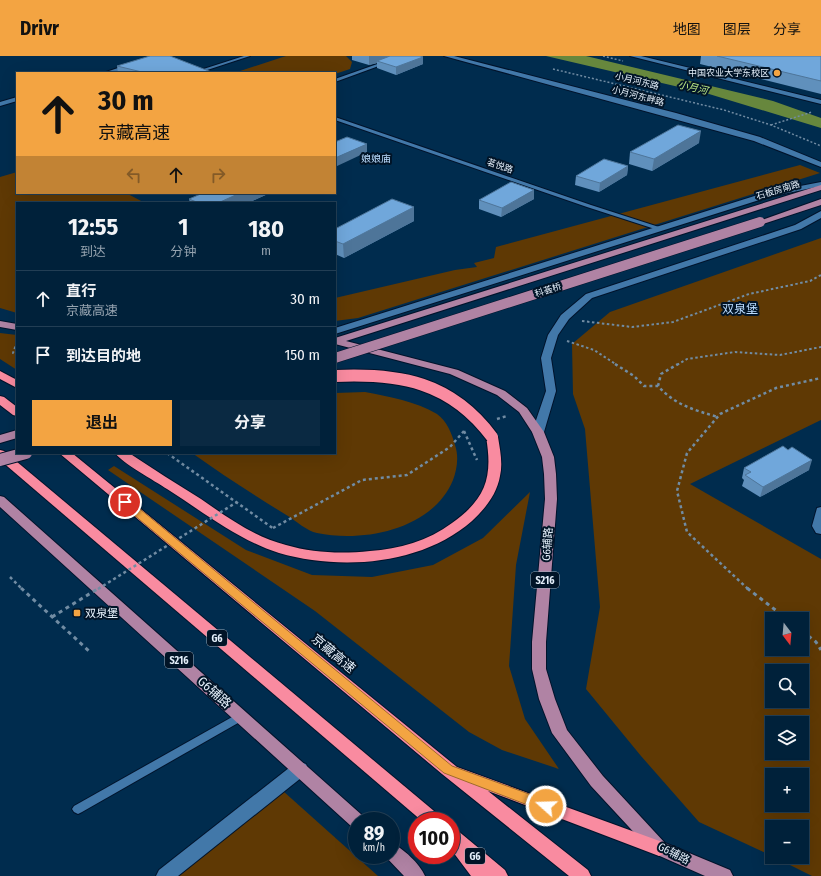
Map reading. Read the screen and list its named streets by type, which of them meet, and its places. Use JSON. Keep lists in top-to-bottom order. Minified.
{"streets":{"highway":["G6","京藏高速"],"main road":["石板房南路","科荟桥","G6辅路","S216"],"street":["小月河东畔路"],"lane":["茗悦路"],"path":["小月河东路"]},"crossings":[["石板房南路","科荟桥"]],"districts":["娘娘庙","双泉堡"],"water":["小月河"],"places":{"other":["中国农业大学东校区"],"transit":["双泉堡"]},"north":"bottom","page":{"header":"Drivr","nav":["地图","图层","分享"],"turn":["30 m","京藏高速"],"eta":["12:55","到达","1","分钟","180","m"],"list":[{"name":"直行","note":"京藏高速","value":"30 m"},{"name":"到达目的地","value":"150 m"}],"buttons":["退出","分享"],"map_buttons":["+","−"],"speed":"89 km/h","limit":"100"}}
